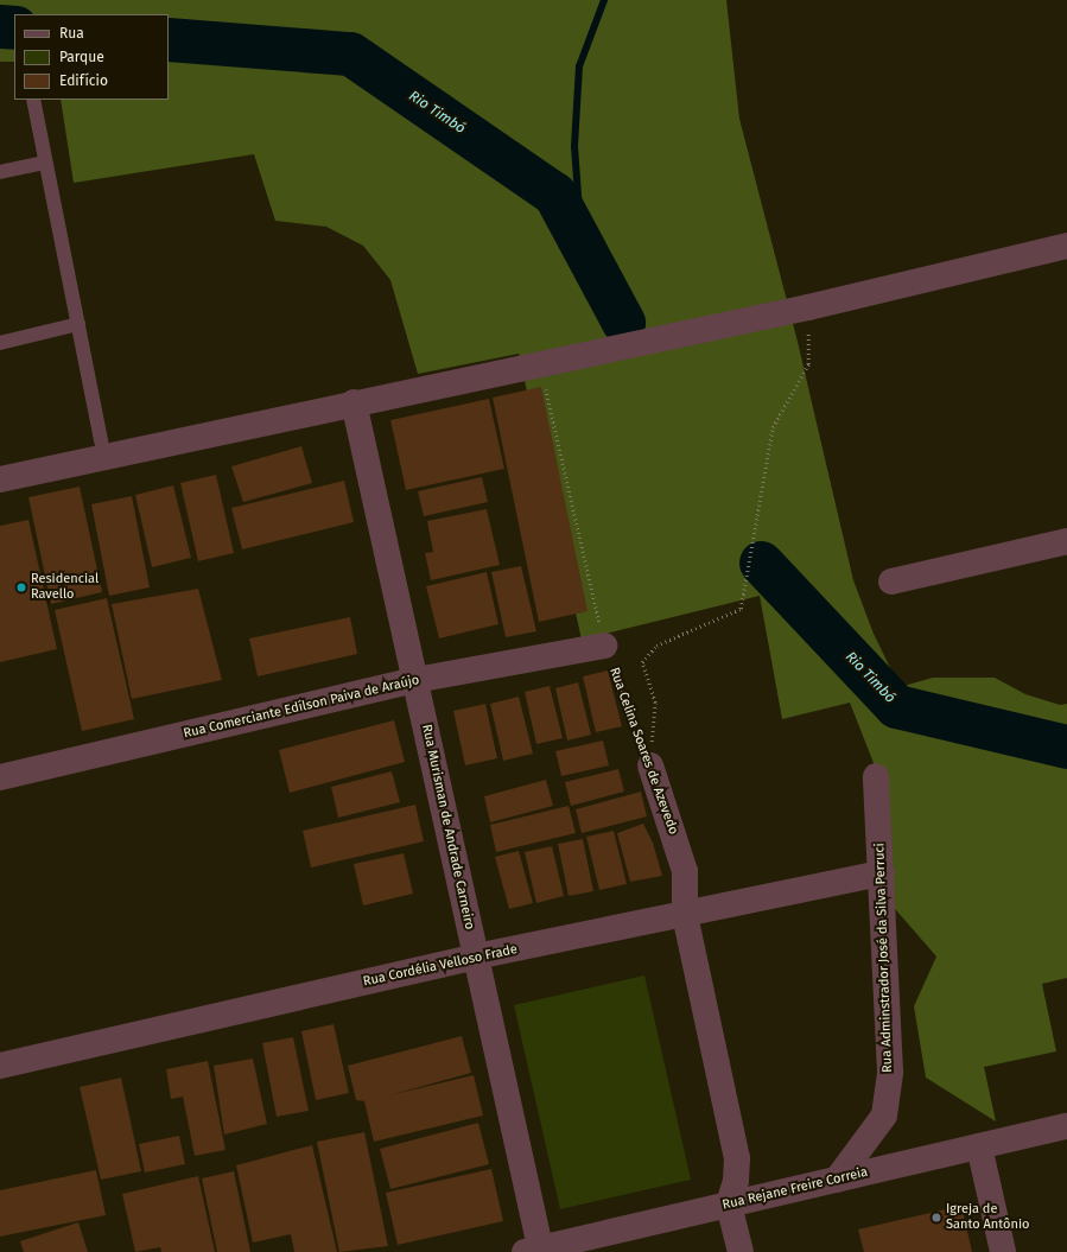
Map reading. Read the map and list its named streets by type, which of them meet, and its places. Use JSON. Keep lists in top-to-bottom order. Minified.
{"streets":{"street":["Rua Comerciante Edílson Paiva de Araújo","Rua Celina Soares de Azevedo","Rua Murisman de Andrade Carneiro","Rua Adminstrador José da Silva Perruci","Rua Cordélia Velloso Frade","Rua Rejane Freire Correia"]},"crossings":[["Rua Comerciante Edílson Paiva de Araújo","Rua Celina Soares de Azevedo"],["Rua Comerciante Edílson Paiva de Araújo","Rua Murisman de Andrade Carneiro"],["Rua Celina Soares de Azevedo","Rua Cordélia Velloso Frade"],["Rua Celina Soares de Azevedo","Rua Rejane Freire Correia"],["Rua Murisman de Andrade Carneiro","Rua Cordélia Velloso Frade"],["Rua Murisman de Andrade Carneiro","Rua Rejane Freire Correia"],["Rua Adminstrador José da Silva Perruci","Rua Cordélia Velloso Frade"],["Rua Adminstrador José da Silva Perruci","Rua Rejane Freire Correia"]],"water":["Rio Timbó"],"places":["Residencial Ravello","Igreja de Santo Antônio"],"legend":["Rua","Parque","Edifício"]}
